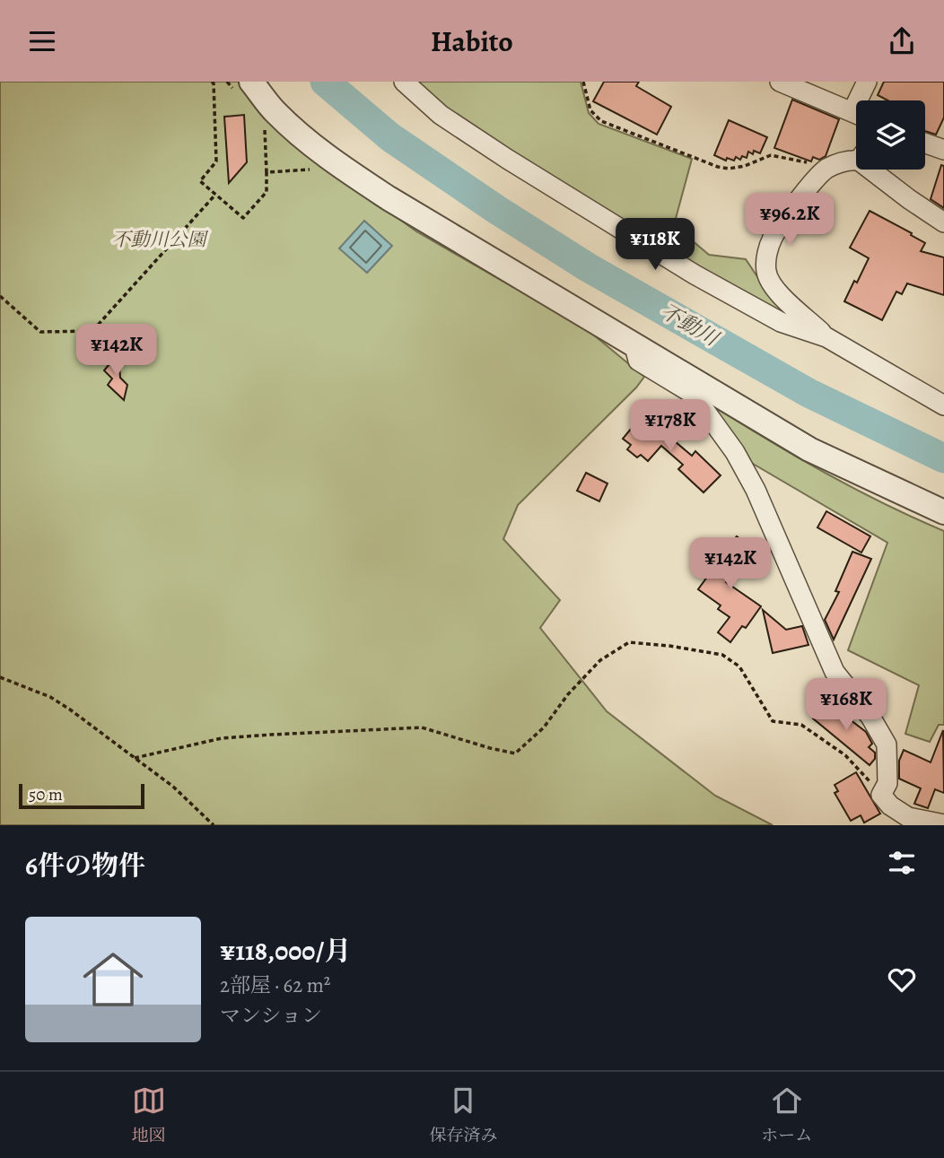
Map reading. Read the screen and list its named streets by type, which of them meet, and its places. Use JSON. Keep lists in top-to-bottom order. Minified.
{"water":["不動川"],"parks":["不動川公園"],"scale_bar":"50 m","page":{"header":"Habito","price":["¥96.2K","¥118K","¥142K","¥178K","¥142K","¥168K"],"scale":"50 m","heading":"6件の物件","list":[{"name":"¥118,000/月","note":"2部屋 · 62 m² · マンション"}],"tabs":["地図","保存済み","ホーム"]}}
